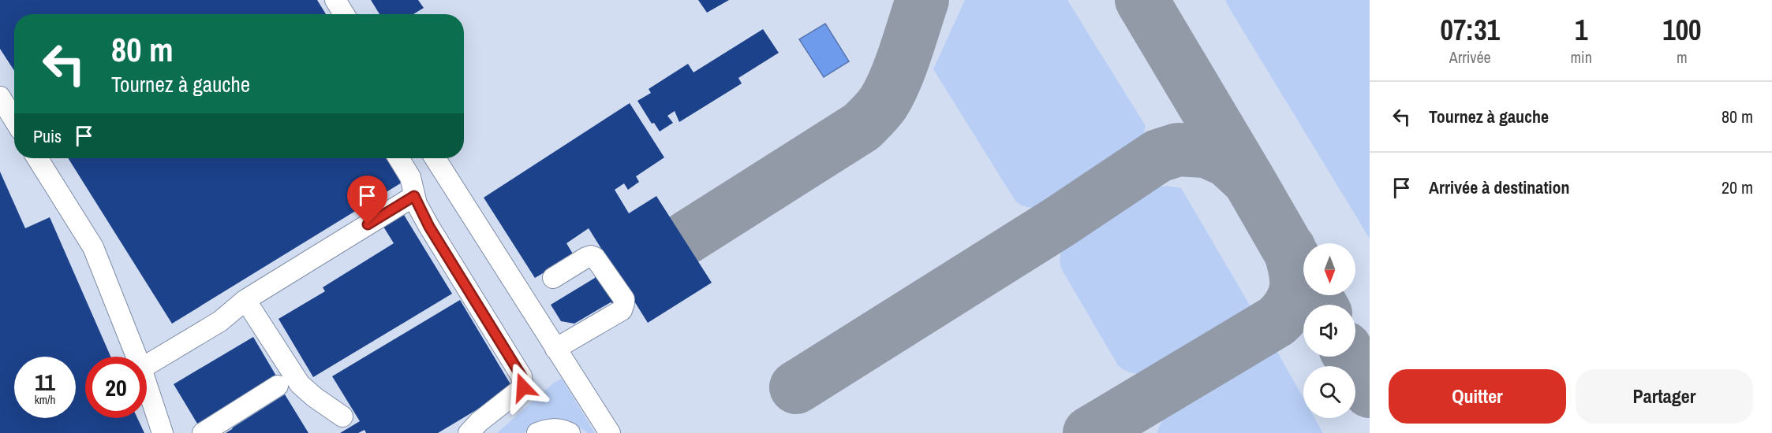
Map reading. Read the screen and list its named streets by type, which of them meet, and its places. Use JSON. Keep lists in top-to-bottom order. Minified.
{"north":"bottom","page":{"eta":["07:31","Arrivée","1","min","100","m"],"turn":["80 m","Tournez à gauche"],"list":[{"name":"Tournez à gauche","value":"80 m"},{"name":"Arrivée à destination","value":"20 m"}],"then":"Puis","speed":"11 km/h","limit":"20","buttons":["Quitter","Partager"]}}
